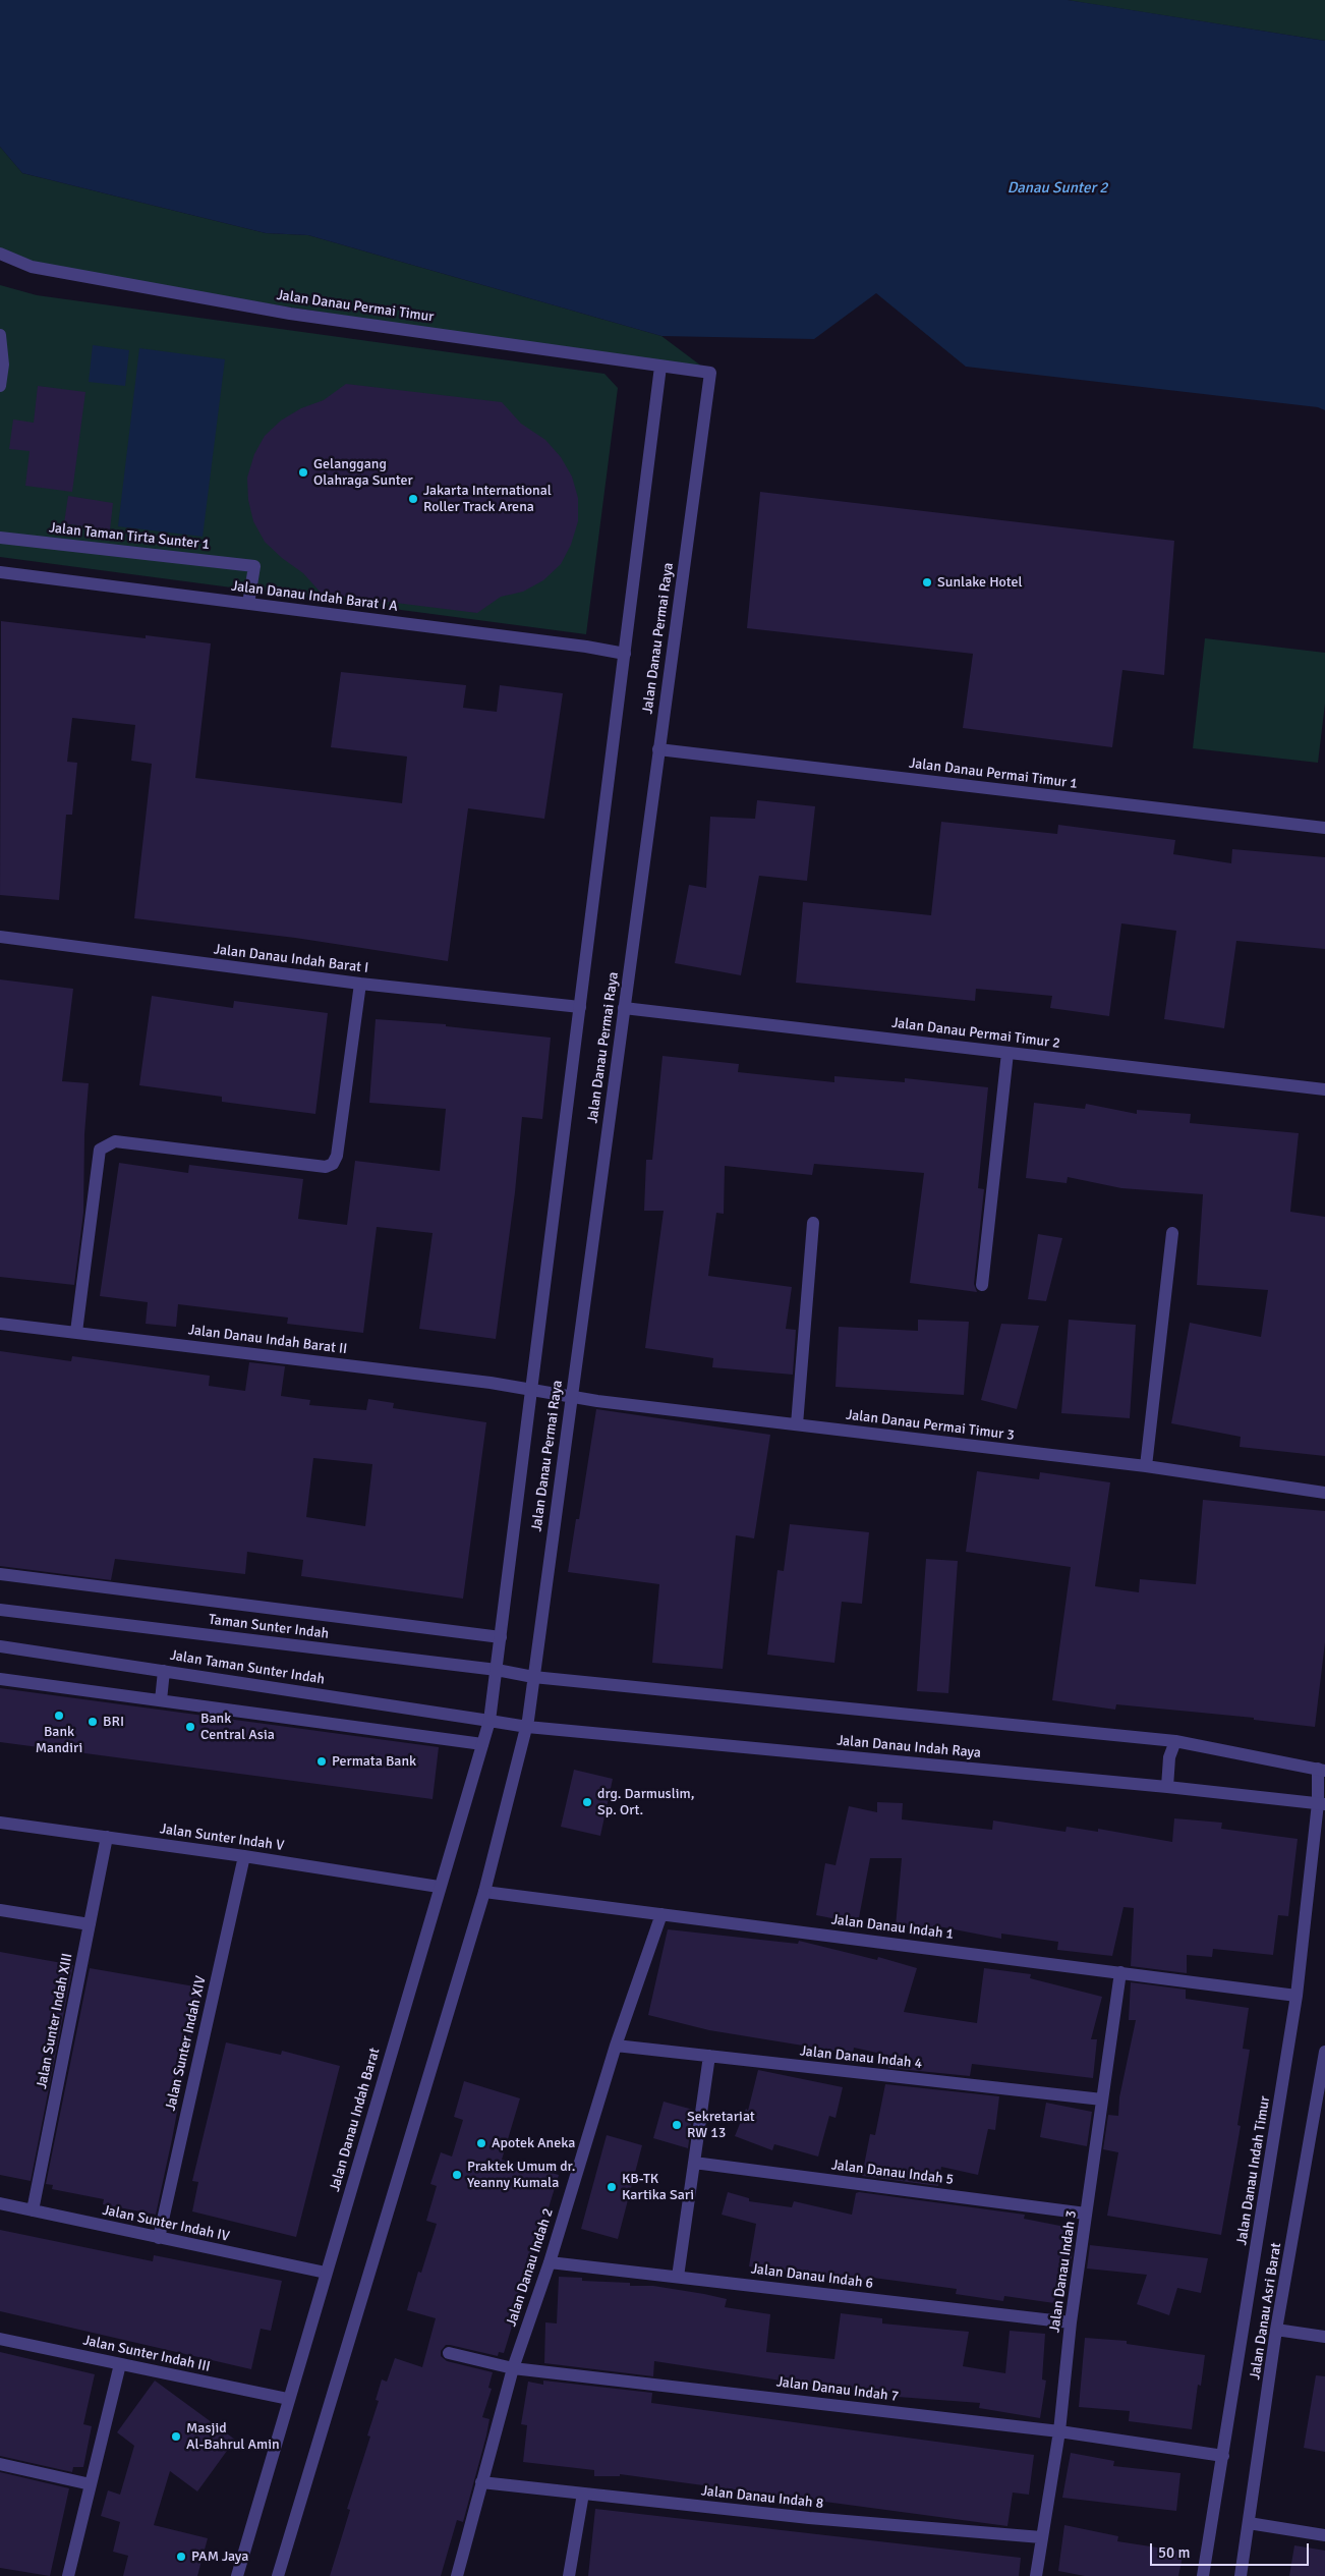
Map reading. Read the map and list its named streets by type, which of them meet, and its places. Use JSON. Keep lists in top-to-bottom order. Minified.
{"streets":{"street":["Jalan Danau Permai Timur","Jalan Taman Tirta Sunter 1","Jalan Danau Indah Barat I A","Jalan Danau Permai Raya","Jalan Danau Permai Timur 1","Jalan Danau Indah Barat I","Jalan Danau Permai Timur 2","Jalan Danau Indah Barat II","Jalan Danau Permai Timur 3","Taman Sunter Indah","Jalan Taman Sunter Indah","Jalan Danau Indah Raya","Jalan Sunter Indah V","Jalan Danau Indah 1","Jalan Sunter Indah XIII","Jalan Sunter Indah XIV","Jalan Danau Indah 4","Jalan Danau Indah Barat","Jalan Danau Indah Timur","Jalan Danau Indah 5","Jalan Sunter Indah IV","Jalan Danau Indah 2","Jalan Danau Indah 3","Jalan Danau Indah 6","Jalan Danau Asri Barat","Jalan Sunter Indah III","Jalan Danau Indah 7","Jalan Danau Indah 8"]},"crossings":[["Jalan Danau Permai Timur","Jalan Danau Permai Raya"],["Jalan Taman Tirta Sunter 1","Jalan Danau Indah Barat I A"],["Jalan Danau Indah Barat I A","Jalan Danau Permai Raya"],["Jalan Danau Permai Raya","Jalan Danau Permai Timur 1"],["Jalan Danau Permai Raya","Jalan Danau Indah Barat I"],["Jalan Danau Permai Raya","Jalan Danau Permai Timur 2"],["Jalan Danau Permai Raya","Jalan Danau Indah Barat II"],["Jalan Danau Permai Raya","Jalan Danau Permai Timur 3"],["Jalan Danau Permai Raya","Taman Sunter Indah"],["Jalan Danau Permai Raya","Jalan Danau Indah Raya"],["Jalan Danau Permai Raya","Jalan Danau Indah Barat"],["Jalan Danau Indah Barat II","Jalan Danau Permai Timur 3"],["Taman Sunter Indah","Jalan Danau Indah Barat"],["Jalan Taman Sunter Indah","Jalan Danau Indah Raya"],["Jalan Taman Sunter Indah","Jalan Danau Indah Barat"],["Jalan Danau Indah Raya","Jalan Danau Indah Barat"],["Jalan Danau Indah Raya","Jalan Danau Indah Timur"],["Jalan Sunter Indah V","Jalan Sunter Indah XIII"],["Jalan Sunter Indah V","Jalan Sunter Indah XIV"],["Jalan Sunter Indah V","Jalan Danau Indah Barat"],["Jalan Danau Indah 1","Jalan Danau Indah Timur"],["Jalan Danau Indah 1","Jalan Danau Indah 2"],["Jalan Danau Indah 1","Jalan Danau Indah 3"],["Jalan Sunter Indah XIII","Jalan Sunter Indah IV"],["Jalan Sunter Indah XIV","Jalan Sunter Indah IV"],["Jalan Danau Indah 4","Jalan Danau Indah 2"],["Jalan Danau Indah 4","Jalan Danau Indah 3"],["Jalan Danau Indah Barat","Jalan Sunter Indah IV"],["Jalan Danau Indah Barat","Jalan Sunter Indah III"],["Jalan Danau Indah Timur","Jalan Danau Indah 7"],["Jalan Danau Indah 5","Jalan Danau Indah 3"],["Jalan Danau Indah 2","Jalan Danau Indah 6"],["Jalan Danau Indah 2","Jalan Danau Indah 7"],["Jalan Danau Indah 2","Jalan Danau Indah 8"],["Jalan Danau Indah 3","Jalan Danau Indah 6"],["Jalan Danau Indah 3","Jalan Danau Indah 7"],["Jalan Danau Indah 3","Jalan Danau Indah 8"]],"water":["Danau Sunter 2"],"places":["Gelanggang Olahraga Sunter","Jakarta International Roller Track Arena","Sunlake Hotel","Bank Mandiri","BRI","Bank Central Asia","Permata Bank","drg. Darmuslim, Sp. Ort.","Sekretariat RW 13","Apotek Aneka","Praktek Umum dr. Yeanny Kumala","KB-TK Kartika Sari","Masjid Al-Bahrul Amin","PAM Jaya"],"scale_bar":"50 m"}
